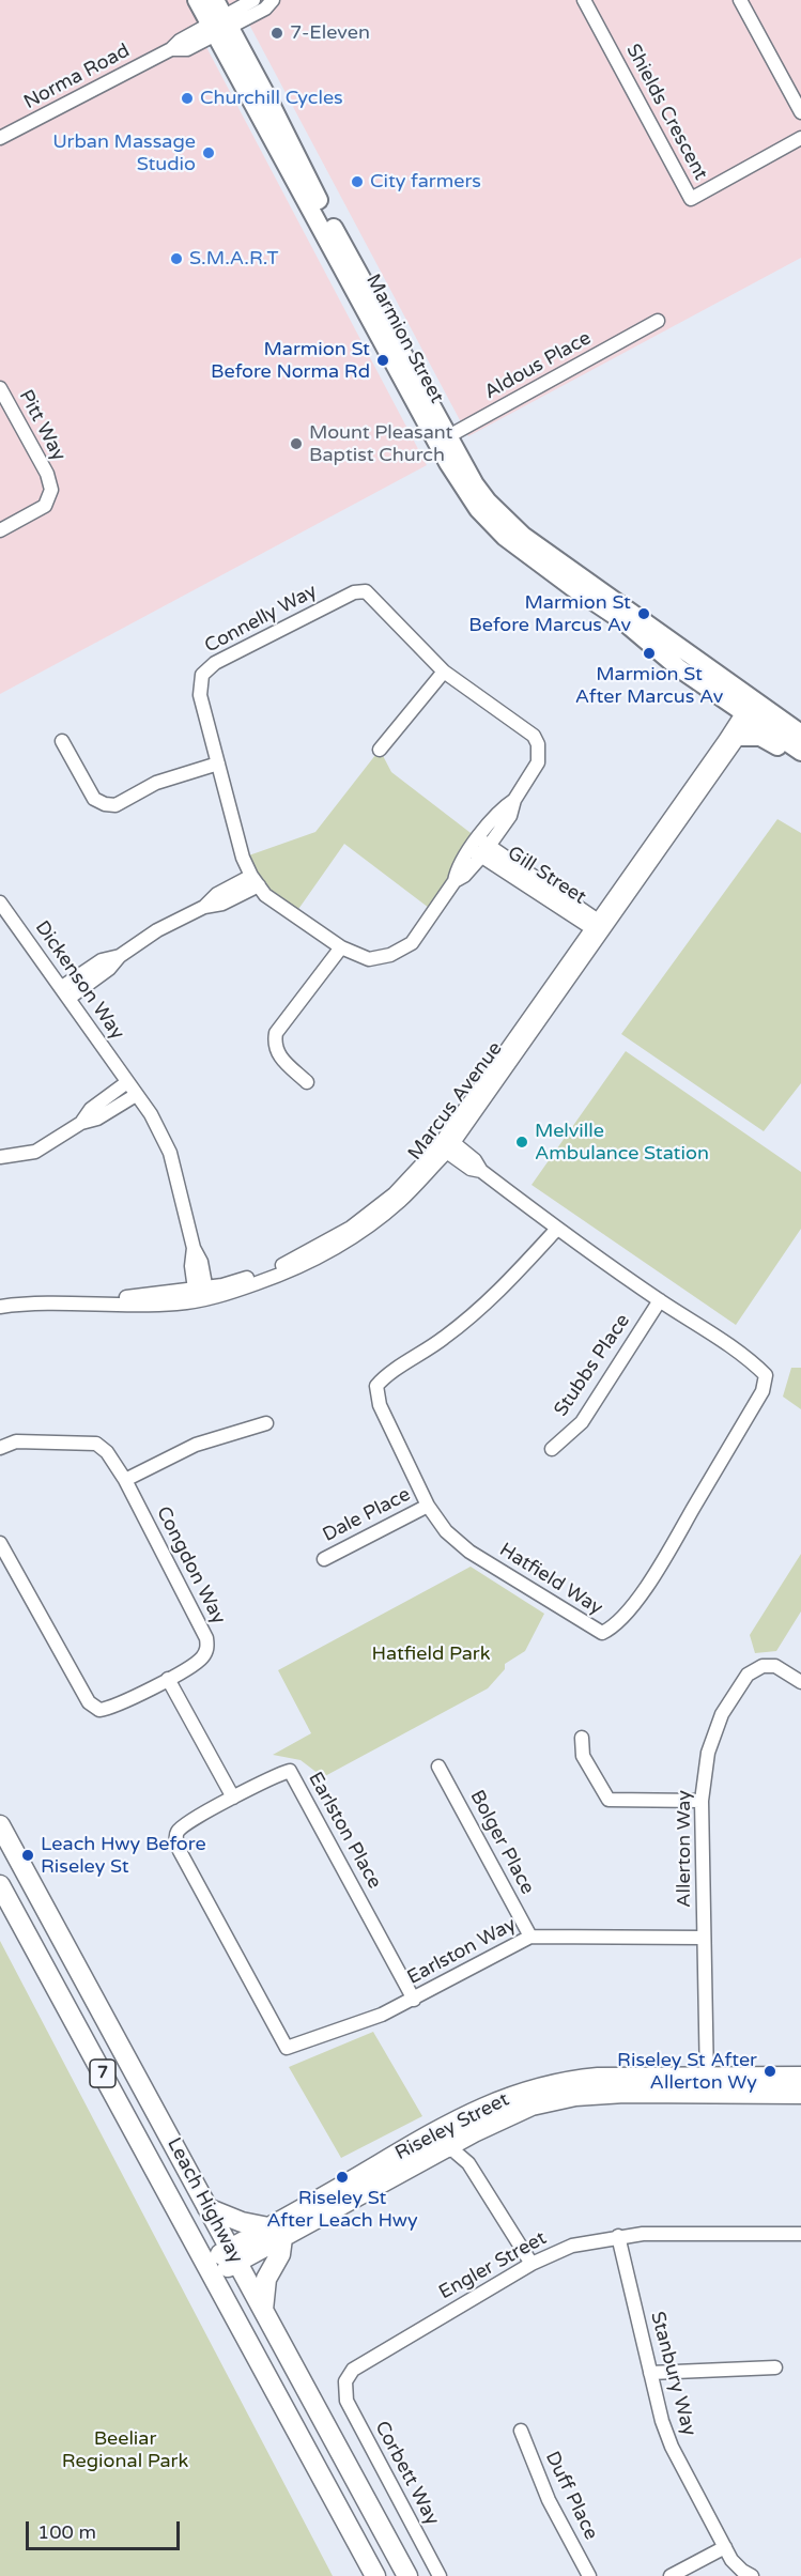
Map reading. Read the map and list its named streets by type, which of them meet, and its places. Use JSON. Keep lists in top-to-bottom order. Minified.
{"streets":{"highway":["7","Riseley Street","Leach Highway"],"main road":["Marmion Street"],"street":["Norma Road","Shields Crescent","Aldous Place","Pitt Way","Connelly Way","Gill Street","Dickenson Way","Marcus Avenue","Stubbs Place","Dale Place","Congdon Way","Hatfield Way","Earlston Place","Bolger Place","Allerton Way","Earlston Way","Engler Street","Stanbury Way","Corbett Way","Duff Place"]},"crossings":[["Norma Road","Marmion Street"],["Marmion Street","Aldous Place"],["Marmion Street","Marcus Avenue"],["Connelly Way","Gill Street"],["Gill Street","Marcus Avenue"],["Dickenson Way","Marcus Avenue"],["Marcus Avenue","Hatfield Way"],["Stubbs Place","Hatfield Way"],["Dale Place","Hatfield Way"],["Earlston Place","Earlston Way"],["Bolger Place","Earlston Way"],["Allerton Way","Earlston Way"],["Allerton Way","Riseley Street"],["Riseley Street","Leach Highway"],["Engler Street","Stanbury Way"],["Engler Street","Corbett Way"]],"parks":["Hatfield Park","Beeliar Regional Park"],"places":["7-Eleven","Churchill Cycles","Urban Massage Studio","City farmers","S.M.A.R.T","Marmion St Before Norma Rd","Mount Pleasant Baptist Church","Marmion St Before Marcus Av","Marmion St After Marcus Av","Melville Ambulance Station","Leach Hwy Before Riseley St","Riseley St After Allerton Wy","Riseley St After Leach Hwy"],"scale_bar":"100 m"}
